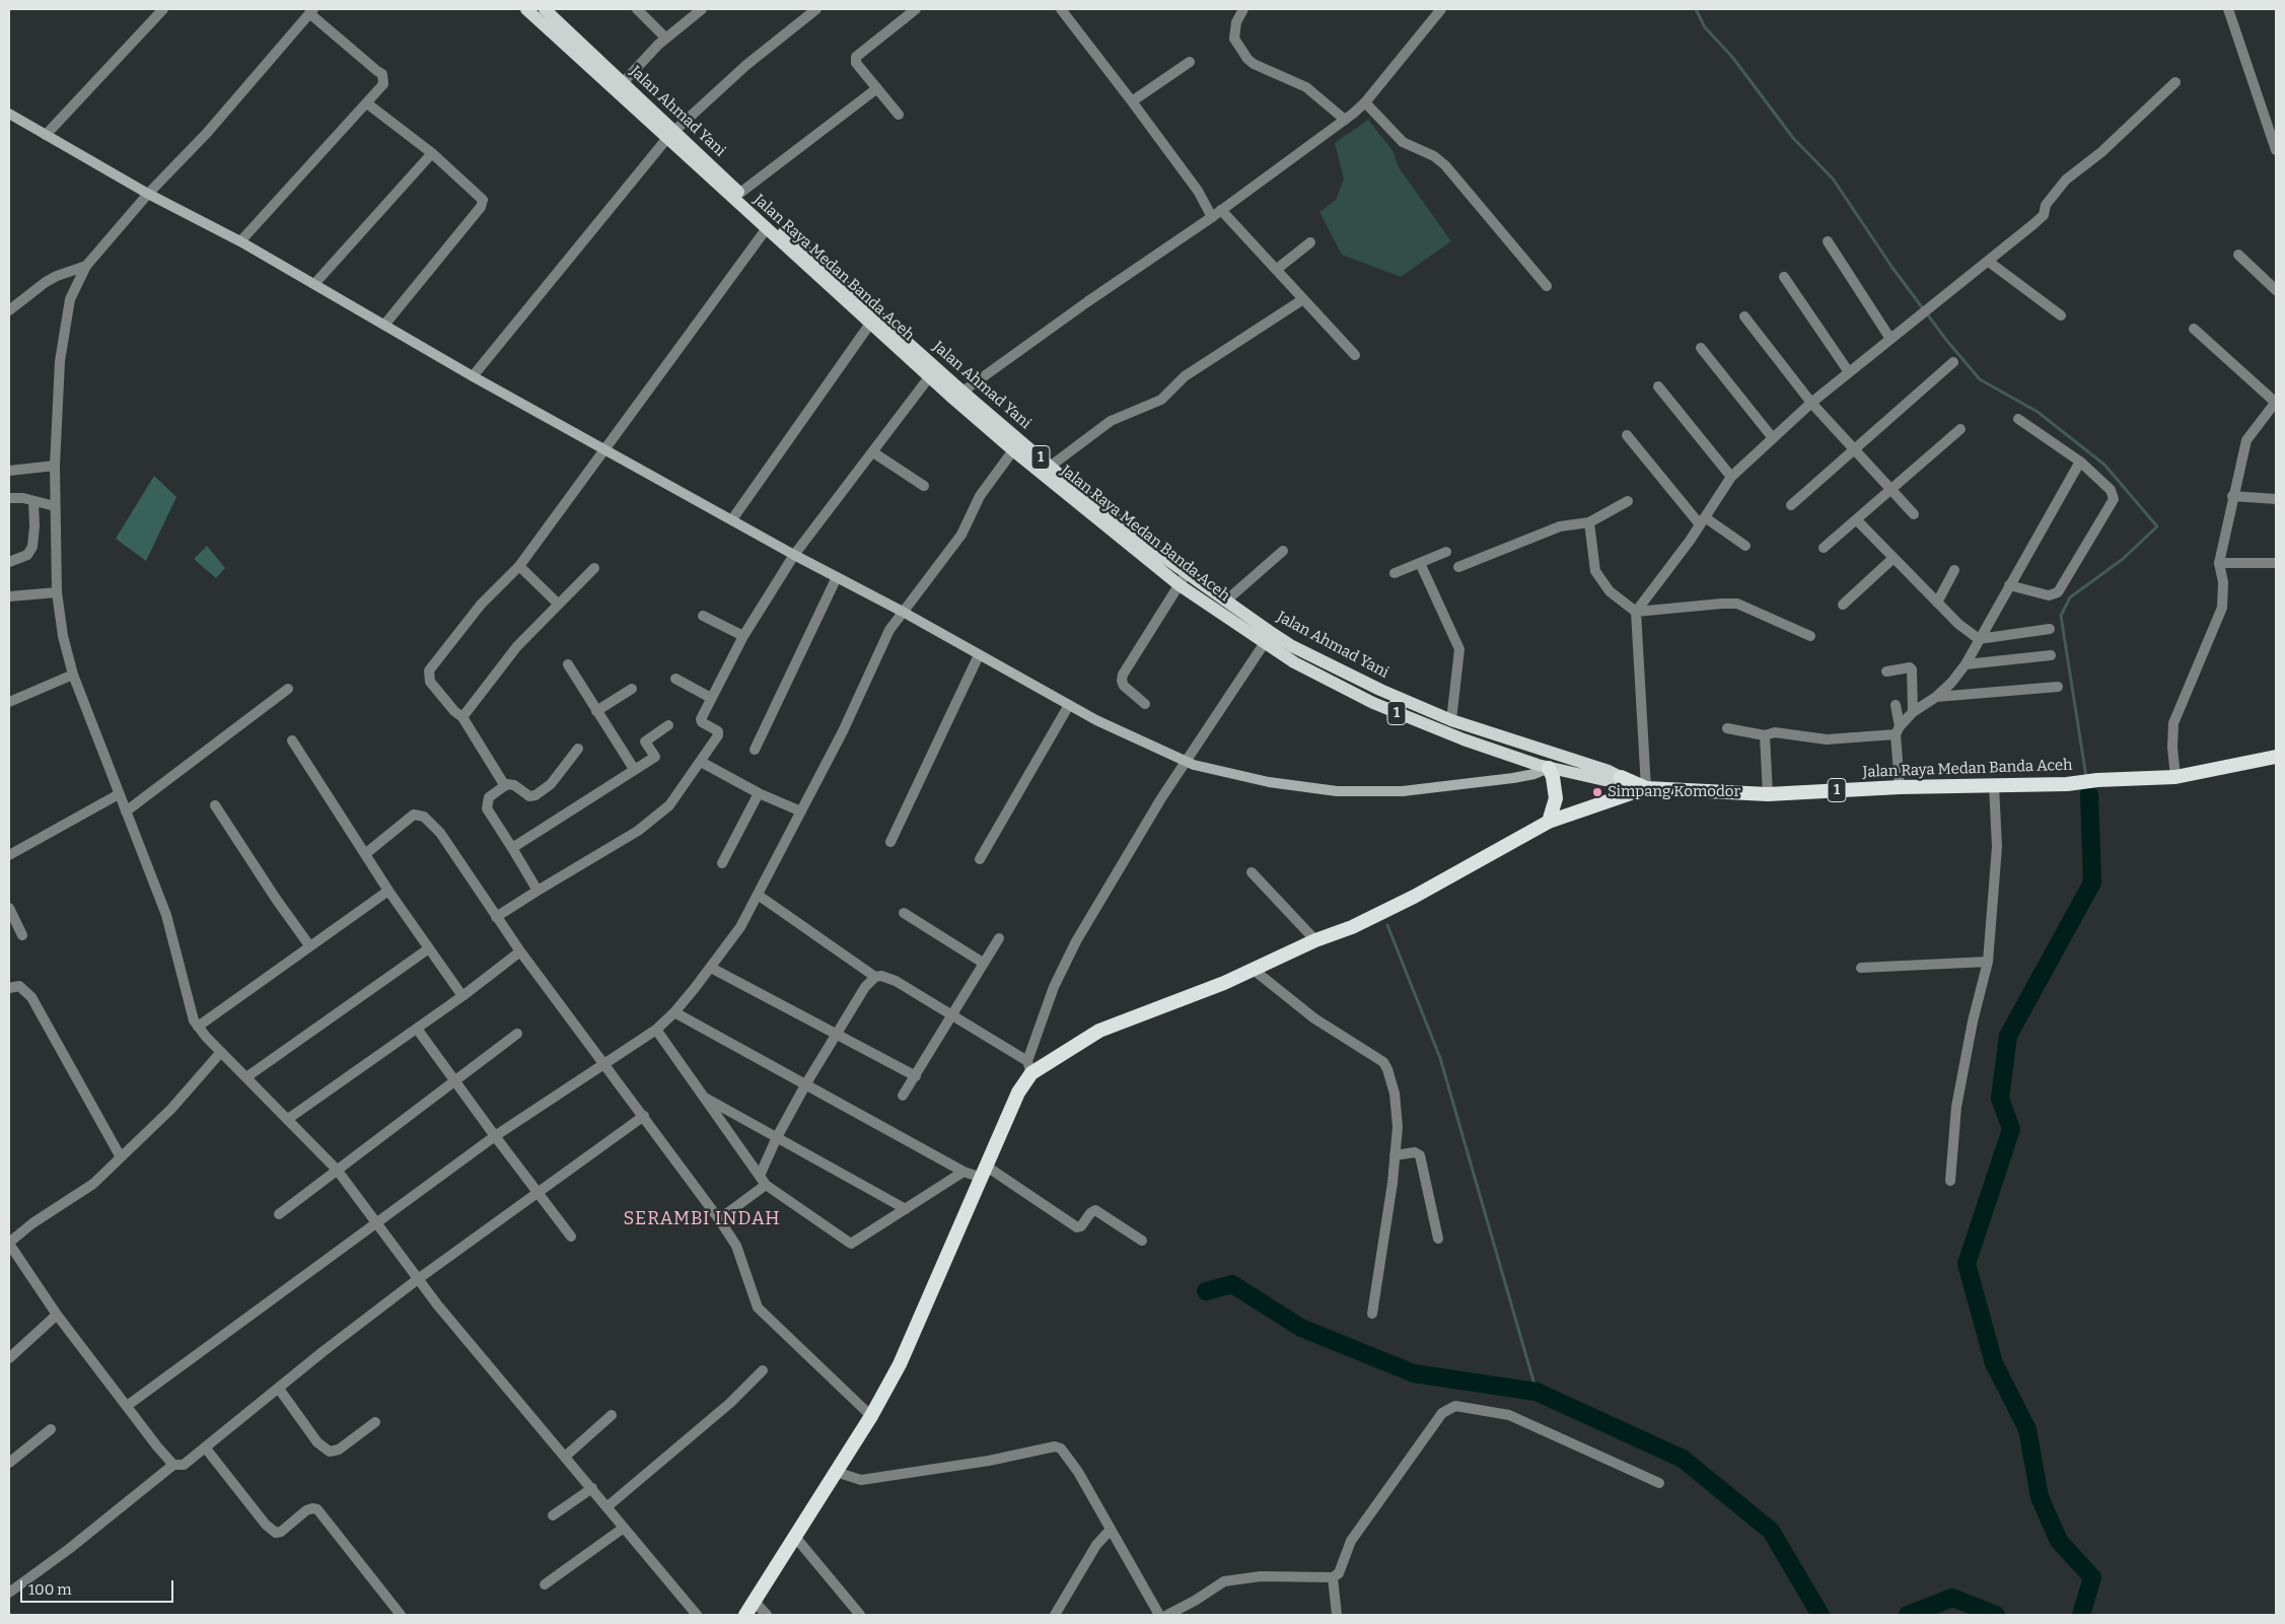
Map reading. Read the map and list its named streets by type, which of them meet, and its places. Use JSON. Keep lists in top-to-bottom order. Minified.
{"streets":{"highway":["Jalan Raya Medan Banda Aceh","1"],"main road":["Jalan Ahmad Yani"]},"crossings":[["Jalan Ahmad Yani","Jalan Raya Medan Banda Aceh"],["Jalan Ahmad Yani","1"]],"districts":["SERAMBI INDAH"],"places":["Simpang Komodor"],"scale_bar":"100 m"}
